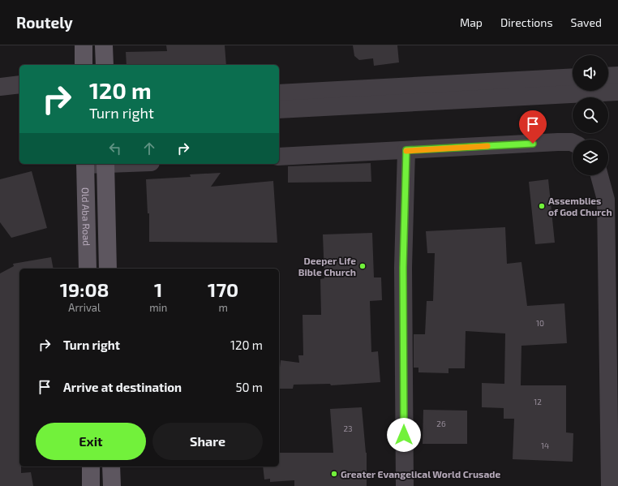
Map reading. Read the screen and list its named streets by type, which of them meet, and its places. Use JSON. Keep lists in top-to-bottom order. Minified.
{"streets":{"main road":["Old Aba Road"]},"places":["Assemblies of God Church","Deeper Life Bible Church","Greater Evangelical World Crusade"],"house_numbers":["10","12","26","23","14"],"page":{"header":"Routely","nav":["Map","Directions","Saved"],"turn":["120 m","Turn right"],"eta":["19:08","Arrival","1","min","170","m"],"list":[{"name":"Turn right","value":"120 m"},{"name":"Arrive at destination","value":"50 m"}],"buttons":["Exit","Share"]}}
